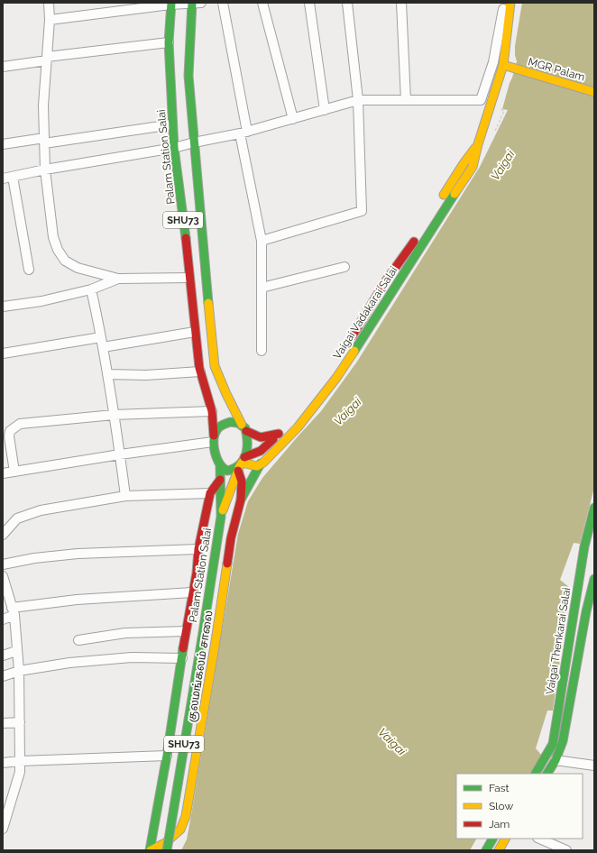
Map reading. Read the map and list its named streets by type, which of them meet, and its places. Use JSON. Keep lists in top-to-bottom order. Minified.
{"streets":{"main road":["MGR Palam","Palam Station Salai","SHU73","Vaigai Vadakarai Salai","Vaigai Thenkarai Salai","குலமங்கலம் சாலை"]},"crossings":[["MGR Palam","Vaigai Vadakarai Salai"],["Palam Station Salai","SHU73"],["Palam Station Salai","குலமங்கலம் சாலை"],["SHU73","குலமங்கலம் சாலை"],["Vaigai Vadakarai Salai","குலமங்கலம் சாலை"]],"water":["Vaigai"],"legend":["Fast","Slow","Jam"]}
